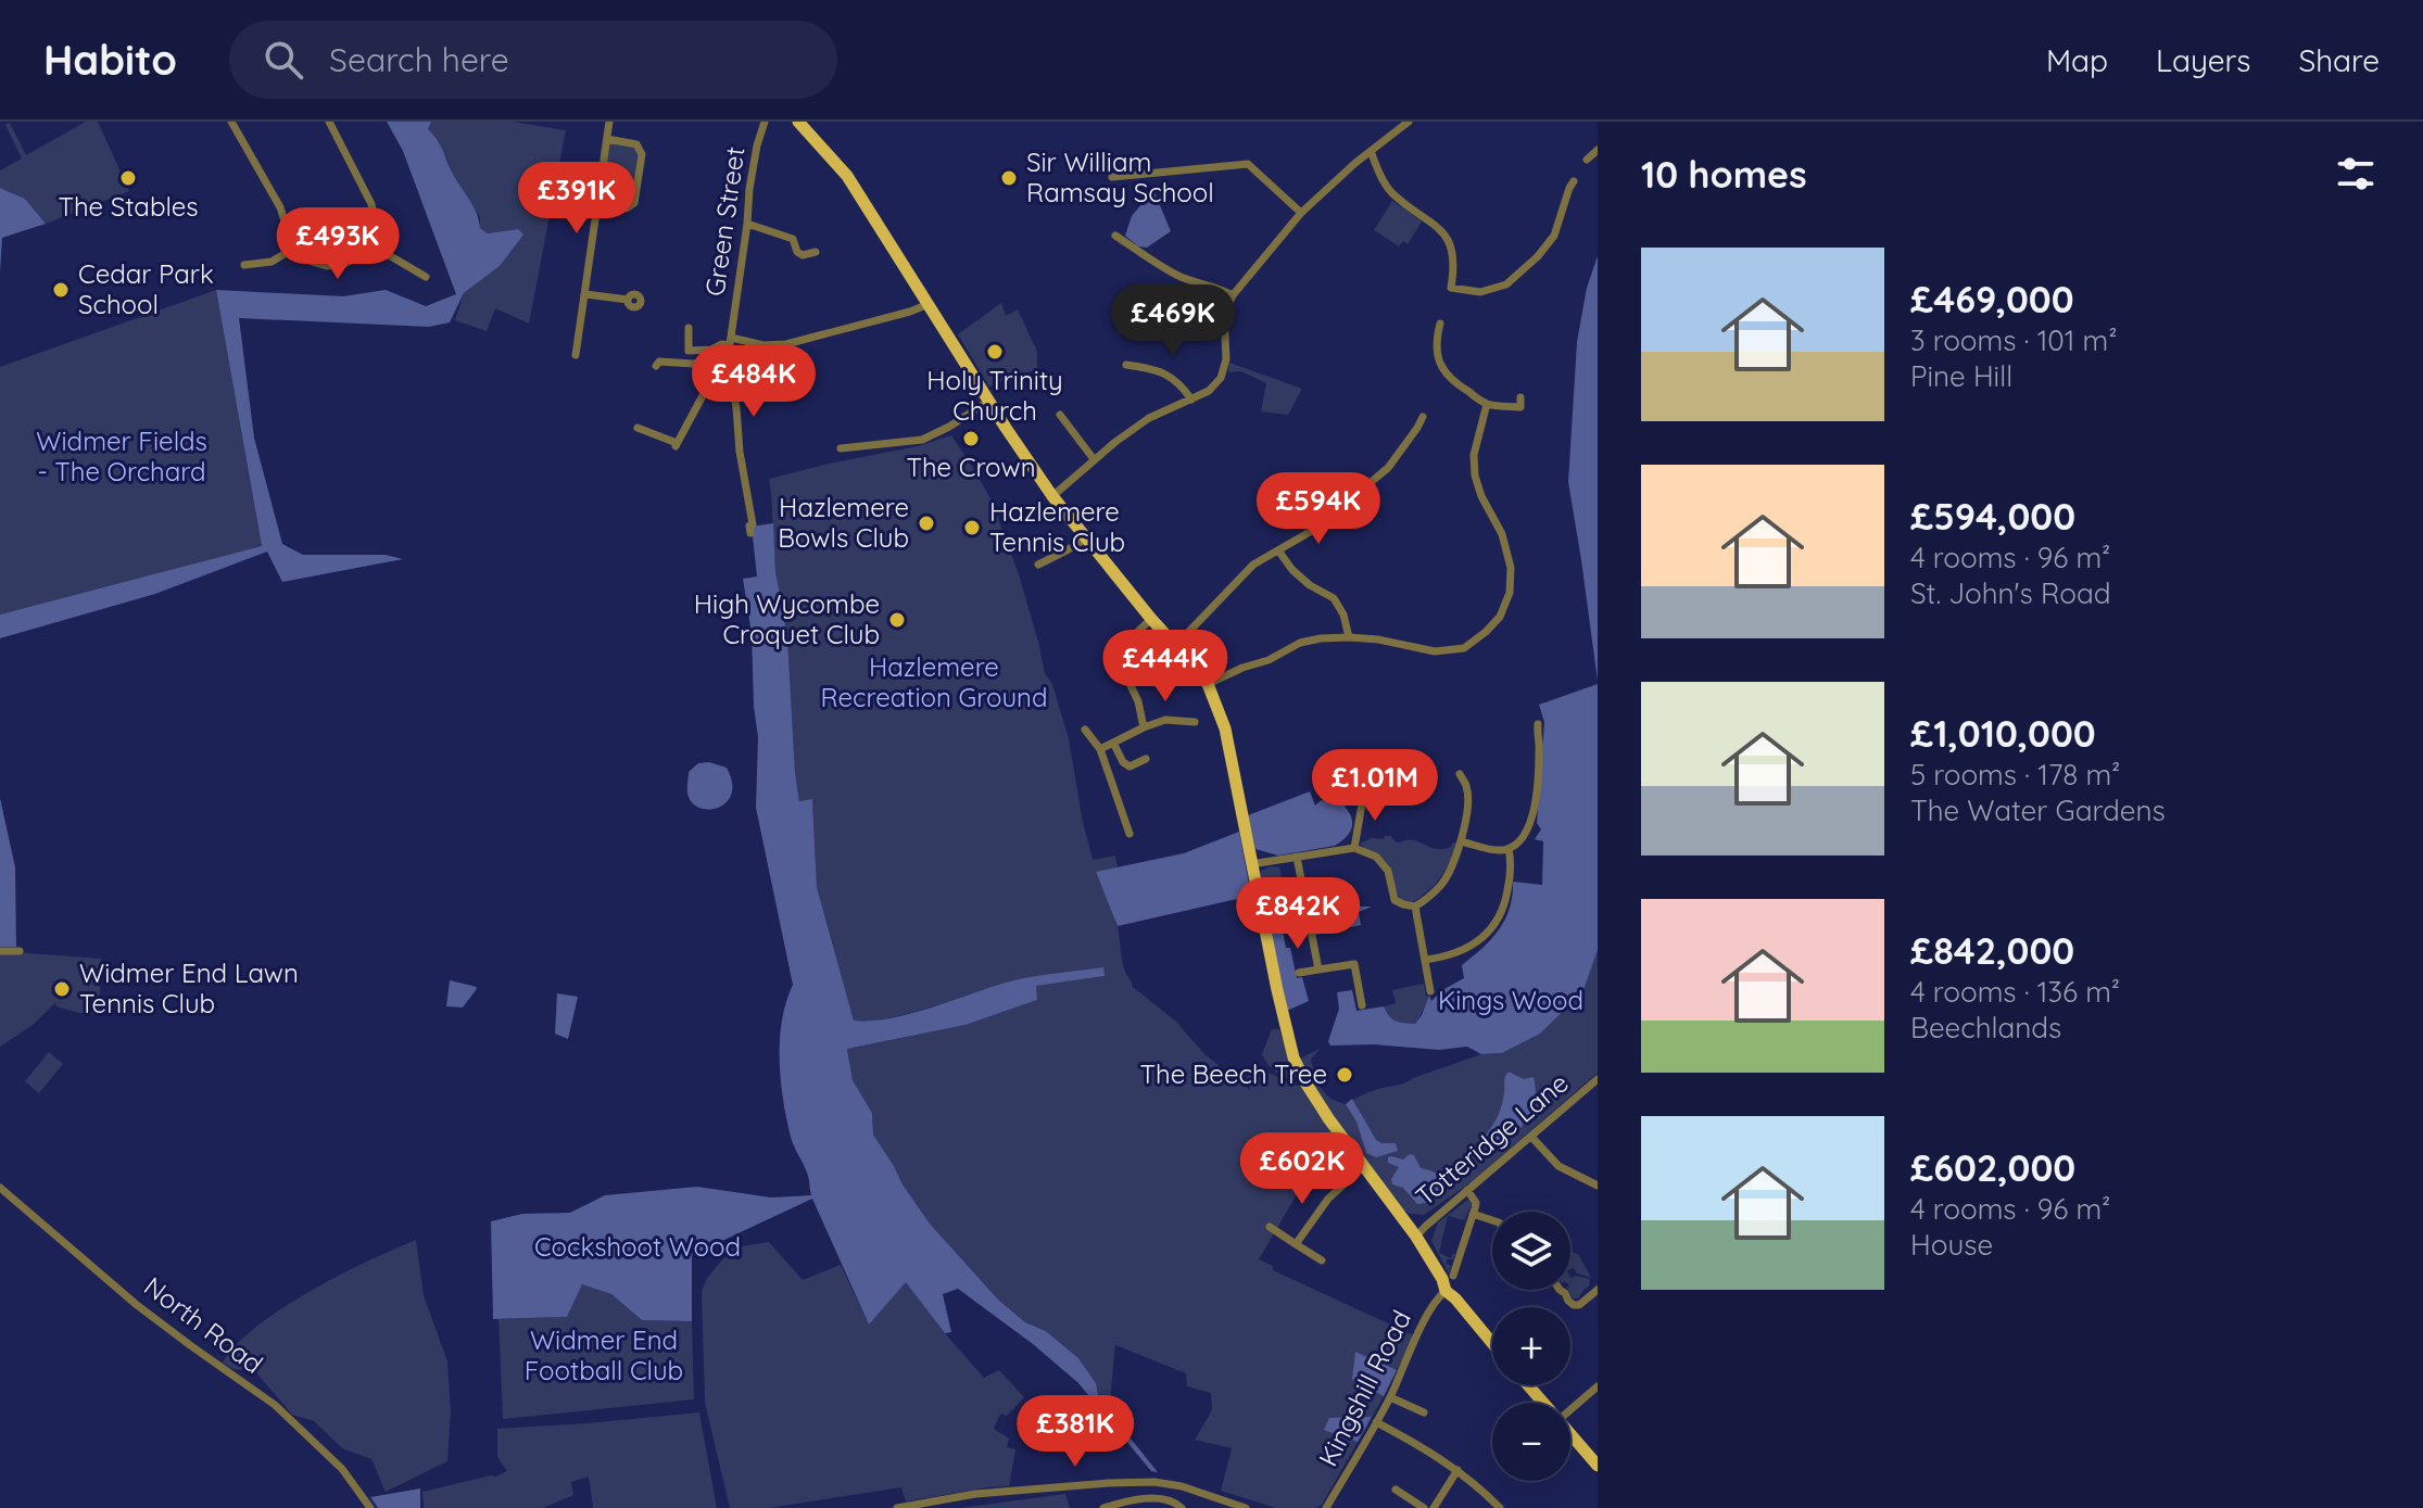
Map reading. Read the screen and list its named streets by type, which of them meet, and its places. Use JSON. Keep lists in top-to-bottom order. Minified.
{"streets":{"street":["Green Street","Totteridge Lane","North Road","Kingshill Road"]},"parks":["Widmer Fields - The Orchard","Hazlemere Recreation Ground","Kings Wood","Cockshoot Wood","Widmer End Football Club"],"places":["The Stables","Sir William Ramsay School","Cedar Park School","Holy Trinity Church","The Crown","Hazlemere Bowls Club","Hazlemere Tennis Club","High Wycombe Croquet Club","Widmer End Lawn Tennis Club","The Beech Tree"],"page":{"header":"Habito","search":"Search here","nav":["Map","Layers","Share"],"heading":"10 homes","price":["£391K","£493K","£469K","£484K","£594K","£444K","£1.01M","£842K","£602K","£381K"],"list":[{"name":"£469,000","note":"3 rooms · 101 m² · Pine Hill"},{"name":"£594,000","note":"4 rooms · 96 m² · St. John's Road"},{"name":"£1,010,000","note":"5 rooms · 178 m² · The Water Gardens"},{"name":"£842,000","note":"4 rooms · 136 m² · Beechlands"},{"name":"£602,000","note":"4 rooms · 96 m² · House"}],"map_buttons":["+","−"]}}
